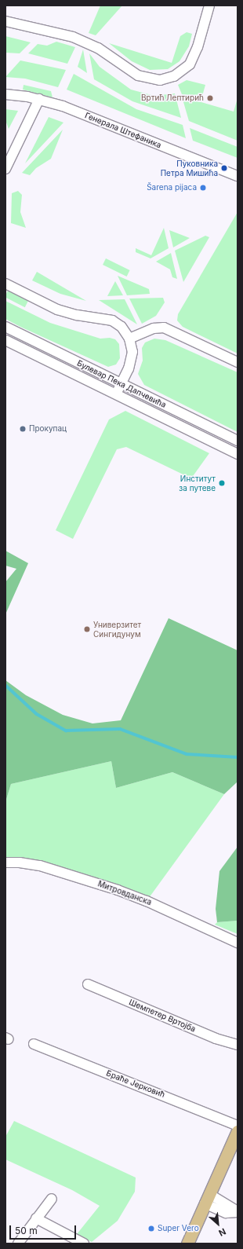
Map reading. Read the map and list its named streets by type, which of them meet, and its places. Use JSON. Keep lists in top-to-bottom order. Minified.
{"streets":{"street":["Генерала Штефаника","Булевар Пека Дапчевића","Митровданска","Шемпетер Вртојба","Браће Јерковић"]},"places":["Вртић Лептирић","Пуковника Петра Мишића","Šarena pijaca","Прокупац","Институт за путеве","Универзитет Сингидунум","Super Vero"],"scale_bar":"50 m","north":"bottom right"}
